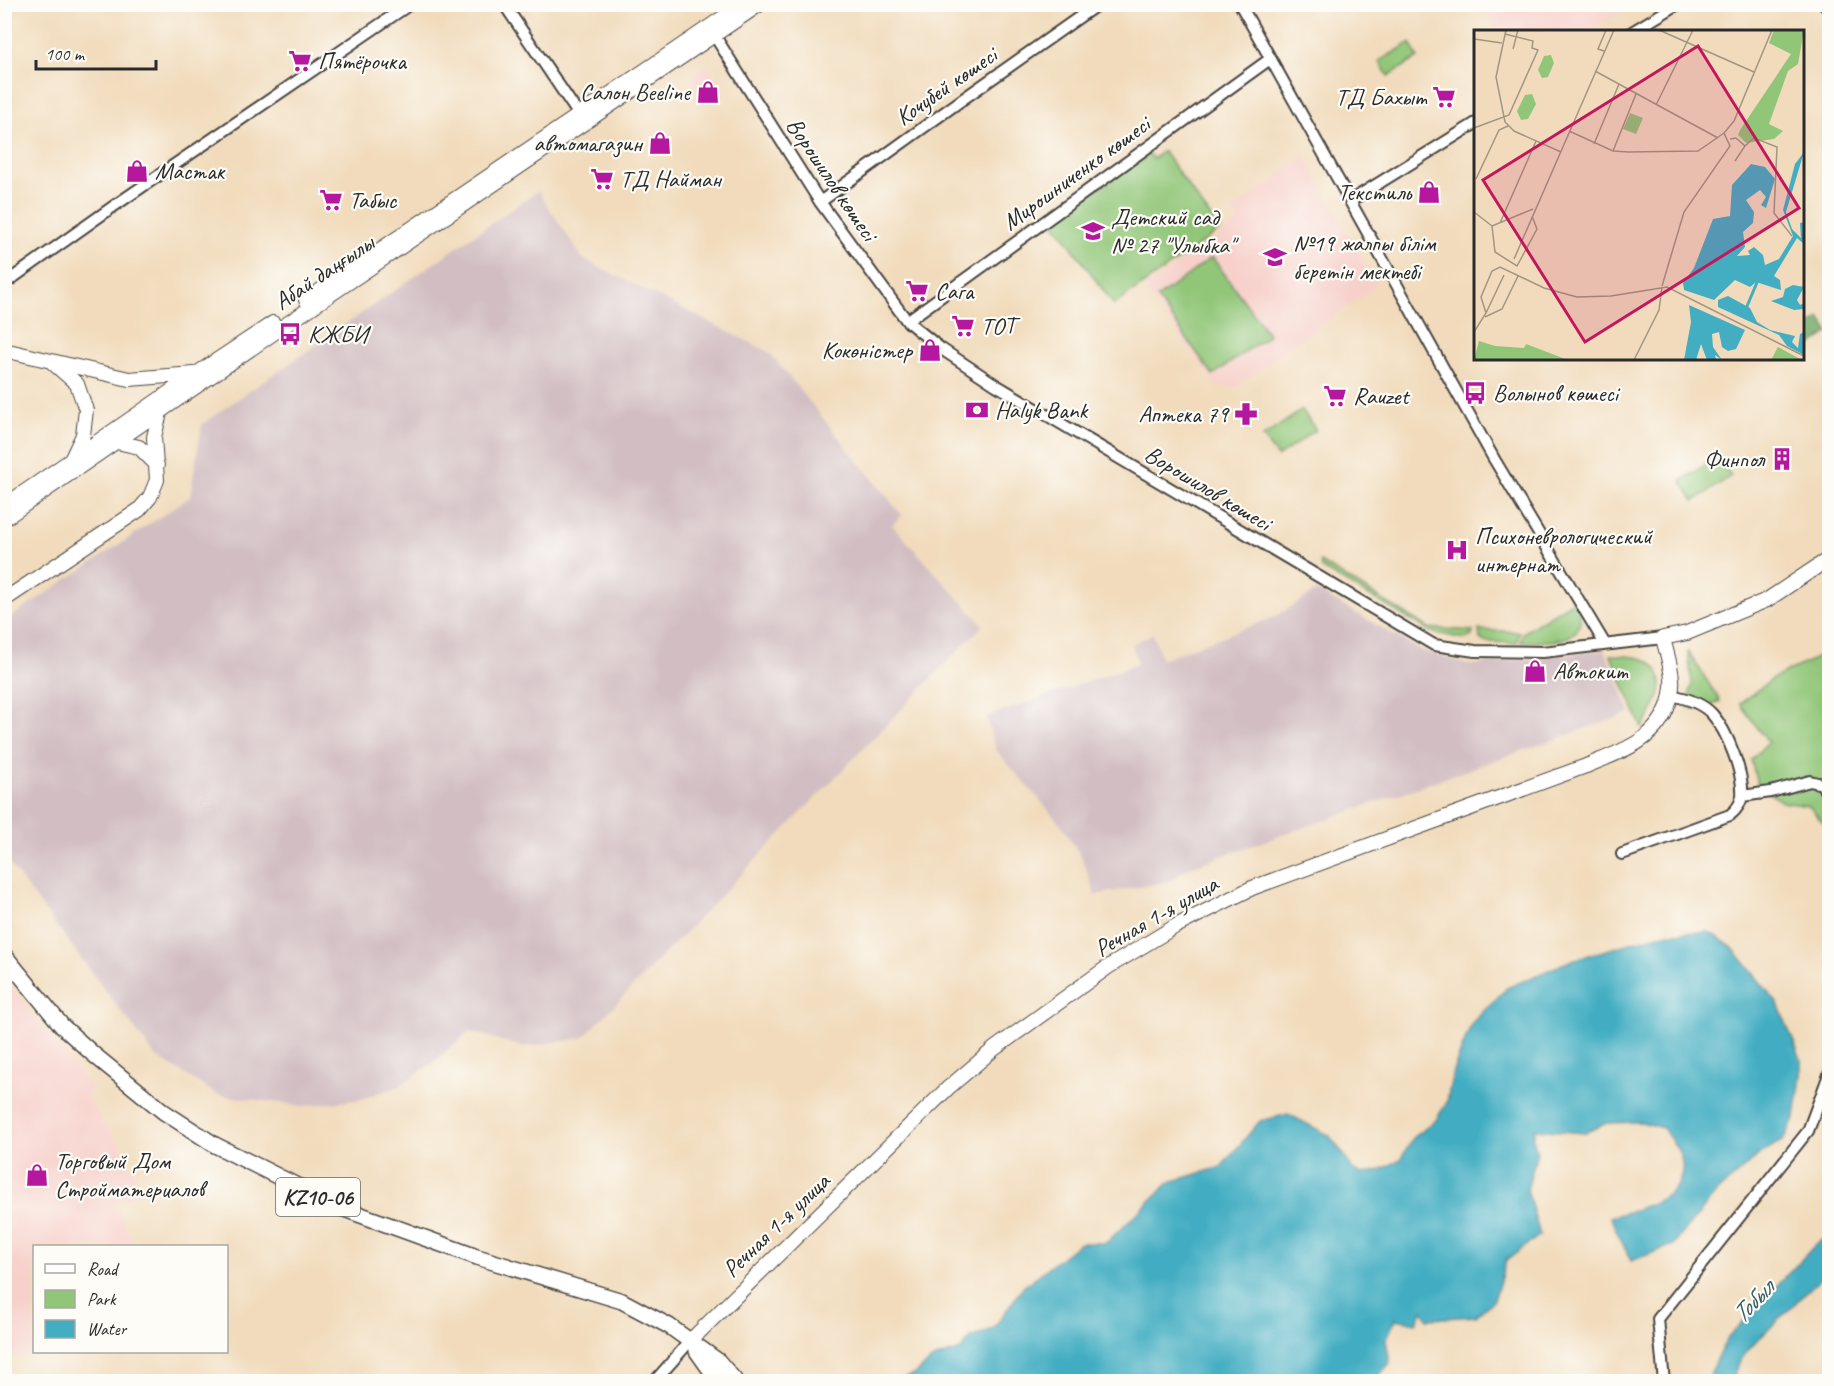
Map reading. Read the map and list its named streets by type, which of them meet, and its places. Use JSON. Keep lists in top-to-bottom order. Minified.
{"streets":{"highway":["KZ10-06"],"main road":["Абай даңғылы","Речная 1-я улица"],"street":["Кочубей көшесі","Мирошниченко көшесі","Ворошилов көшесі"]},"crossings":[["Кочубей көшесі","Ворошилов көшесі"],["Мирошниченко көшесі","Ворошилов көшесі"],["Ворошилов көшесі","Абай даңғылы"],["Ворошилов көшесі","Речная 1-я улица"],["Речная 1-я улица","KZ10-06"]],"water":["Тобыл"],"places":{"supermarket":["Пятёрочка","ТД Бахыт","ТД Найман","Табыс","Сага","ТОТ","Rauzet"],"shop":["Cалон Beeline","автомагазин","Мастак","Текстиль","Кокөністер","Автокит","Торговый Дом Стройматериалов"],"school or university":["Детский сад № 27 \"Улыбка\"","№19 жалпы білім беретін мектебі"],"bus stop":["КЖБИ","Волынов көшесі"],"bank":["Halyk Bank"],"pharmacy":["Аптека 79"],"building":["Финпол"],"hospital":["Психоневрологический интернат"]},"legend":["Road","Park","Water"],"scale_bar":"100 m"}
